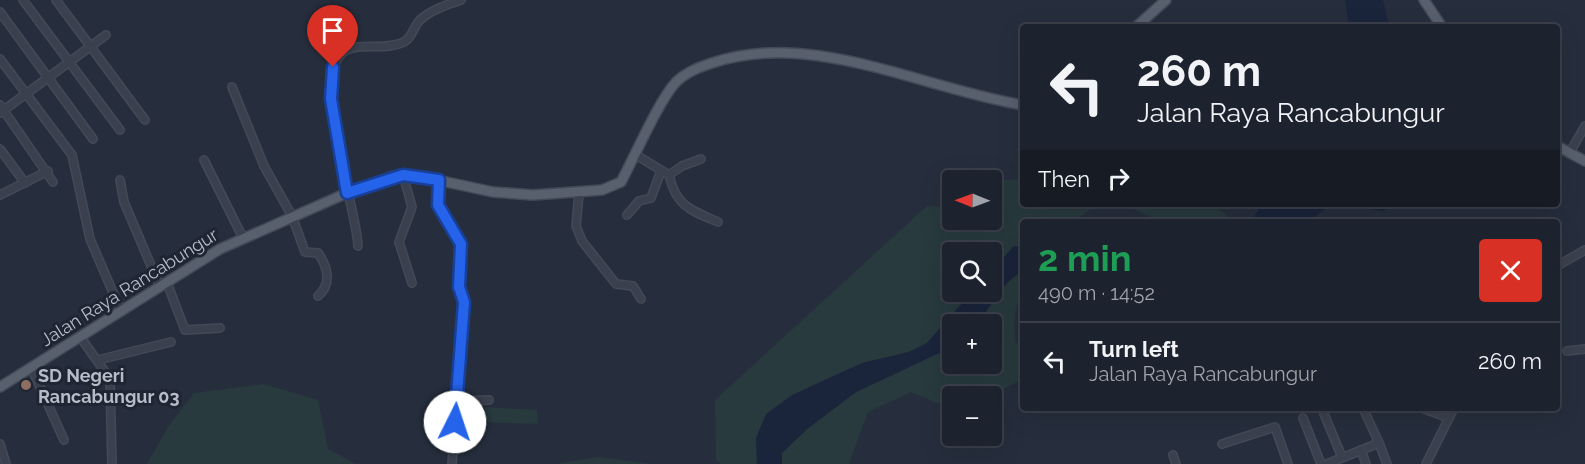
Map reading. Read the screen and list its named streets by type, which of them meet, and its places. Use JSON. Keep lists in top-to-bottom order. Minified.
{"streets":{"main road":["Jalan Raya Rancabungur"]},"places":["SD Negeri Rancabungur 03"],"north":"left","page":{"turn":["260 m","Jalan Raya Rancabungur"],"then":"Then","map_buttons":["+","−"],"heading":["2 min","490 m · 14:52"],"list":[{"name":"Turn left","note":"Jalan Raya Rancabungur","value":"260 m"}]}}
